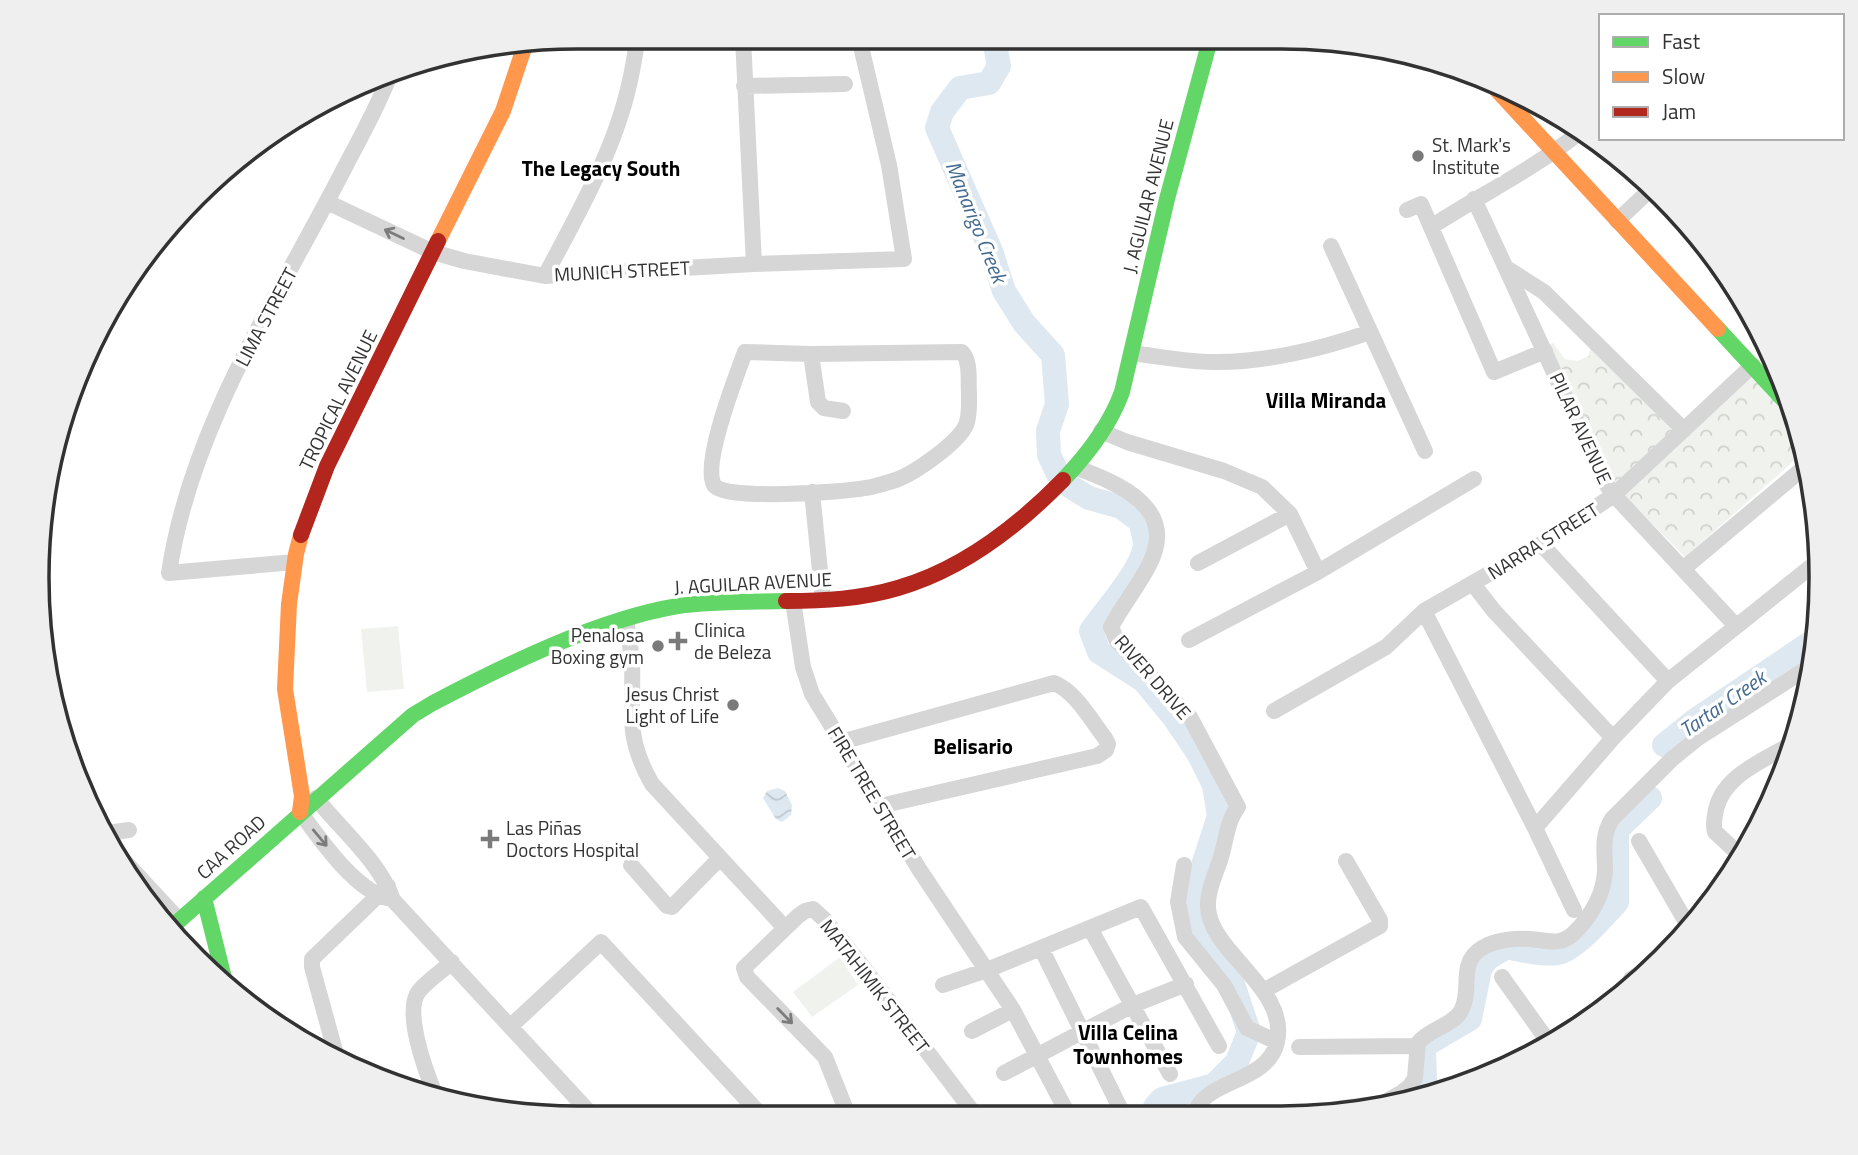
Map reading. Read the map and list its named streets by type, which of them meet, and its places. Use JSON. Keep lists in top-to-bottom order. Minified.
{"streets":{"main road":["J. AGUILAR AVENUE","TROPICAL AVENUE","CAA ROAD"],"street":["MUNICH STREET","LIMA STREET","PILAR AVENUE","NARRA STREET","RIVER DRIVE","FIRE TREE STREET","MATAHIMIK STREET"]},"crossings":[["J. AGUILAR AVENUE","TROPICAL AVENUE"],["J. AGUILAR AVENUE","RIVER DRIVE"],["J. AGUILAR AVENUE","FIRE TREE STREET"],["J. AGUILAR AVENUE","CAA ROAD"],["MUNICH STREET","LIMA STREET"],["MUNICH STREET","TROPICAL AVENUE"],["LIMA STREET","TROPICAL AVENUE"],["TROPICAL AVENUE","CAA ROAD"],["PILAR AVENUE","NARRA STREET"]],"districts":["The Legacy South","Villa Miranda","Belisario","Villa Celina Townhomes"],"water":["Manarigo Creek","Tartar Creek"],"places":{"other":["St. Mark's Institute","Penalosa Boxing gym","Jesus Christ Light of Life"],"health":["Clinica de Beleza","Las Piñas Doctors Hospital"]},"legend":["Fast","Slow","Jam"]}
